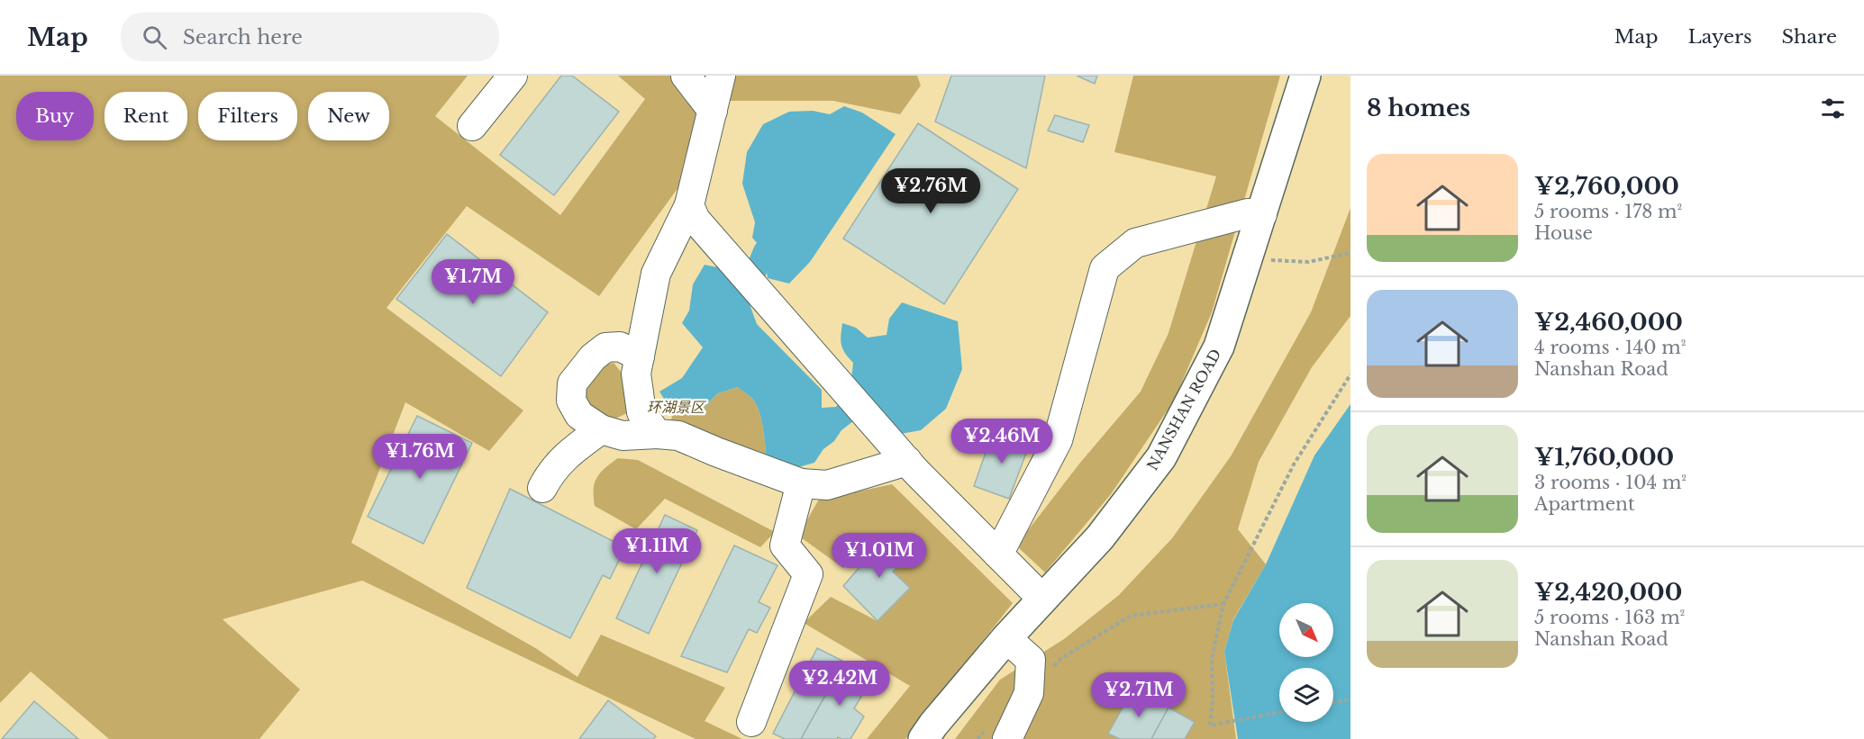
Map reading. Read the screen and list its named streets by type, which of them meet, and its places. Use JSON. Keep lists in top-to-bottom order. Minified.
{"streets":{"main road":["NANSHAN ROAD"]},"parks":["环湖景区"],"north":"bottom right","page":{"header":"Map","search":"Search here","nav":["Map","Layers","Share"],"heading":"8 homes","chip":["Buy","Rent","Filters","New"],"list":[{"name":"¥2,760,000","note":"5 rooms · 178 m² · House"},{"name":"¥2,460,000","note":"4 rooms · 140 m² · Nanshan Road"},{"name":"¥1,760,000","note":"3 rooms · 104 m² · Apartment"},{"name":"¥2,420,000","note":"5 rooms · 163 m² · Nanshan Road"}],"price":["¥2.76M","¥1.7M","¥2.46M","¥1.76M","¥1.11M","¥1.01M","¥2.42M","¥2.71M"]}}
